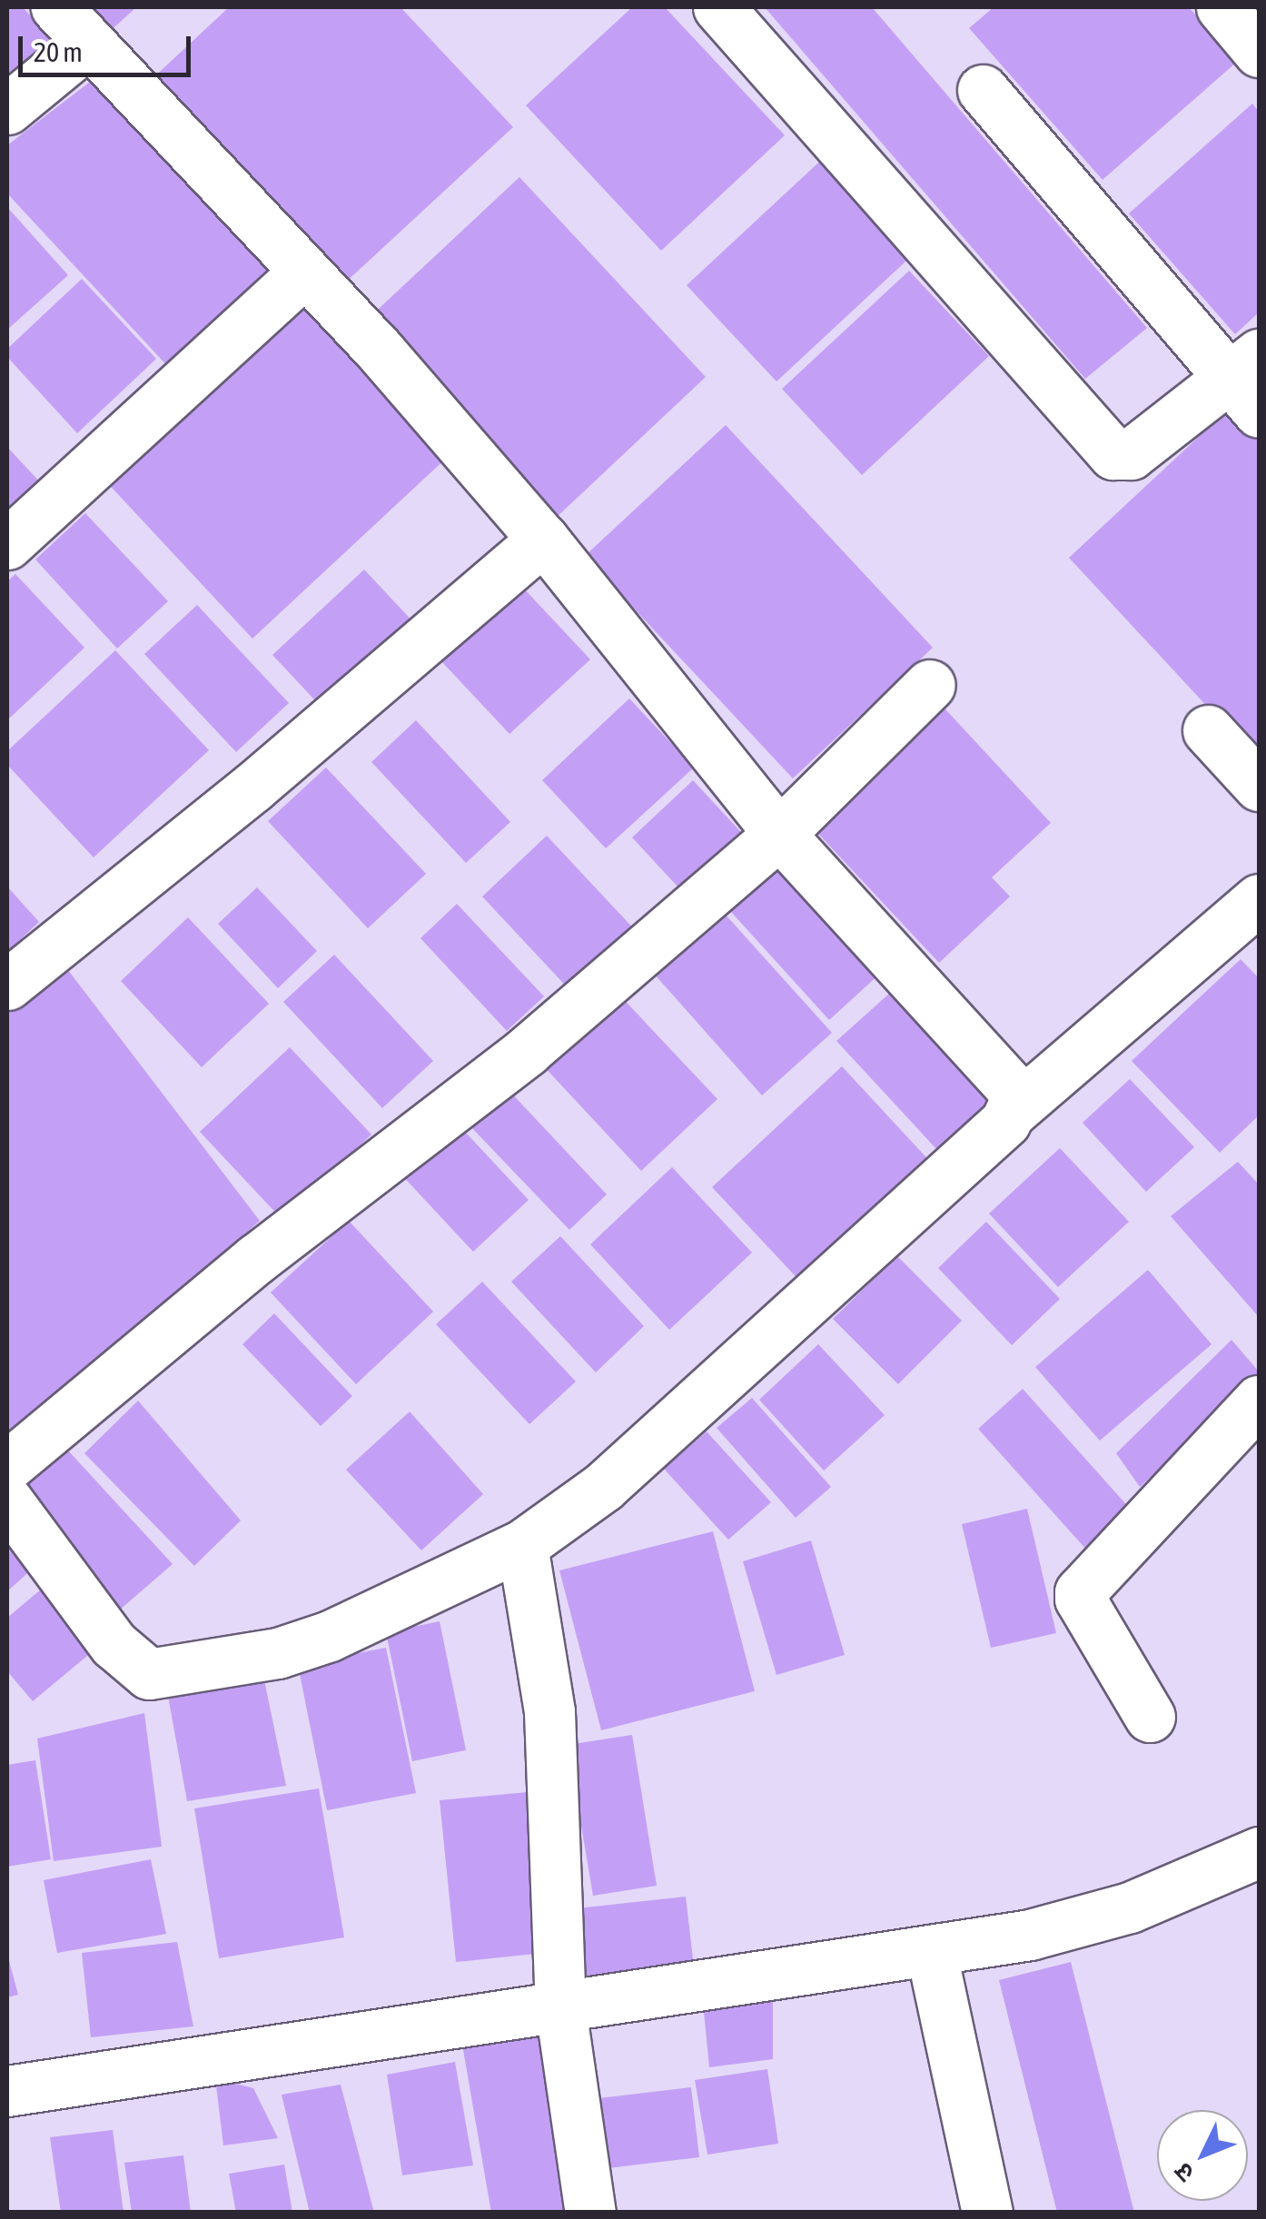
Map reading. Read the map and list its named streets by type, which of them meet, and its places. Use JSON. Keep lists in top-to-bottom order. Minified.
{"scale_bar":"20 m","north":"bottom left"}
